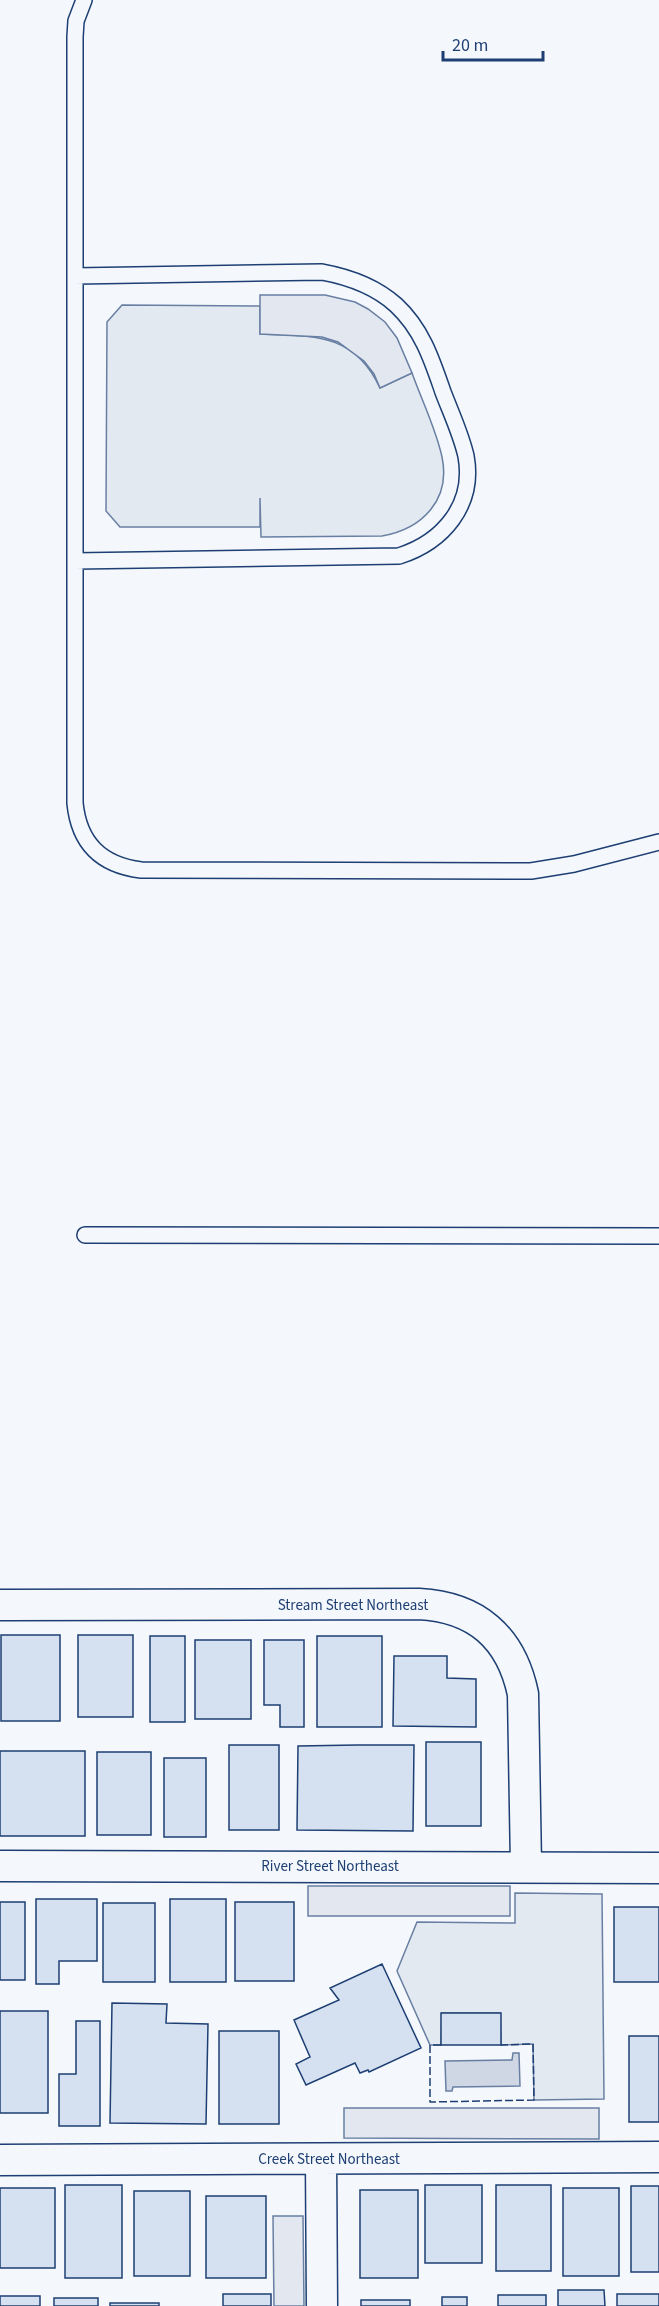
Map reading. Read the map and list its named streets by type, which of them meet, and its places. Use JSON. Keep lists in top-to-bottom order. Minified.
{"streets":{"street":["Stream Street Northeast","River Street Northeast","Creek Street Northeast"]},"crossings":[["Stream Street Northeast","River Street Northeast"]],"scale_bar":"20 m"}
